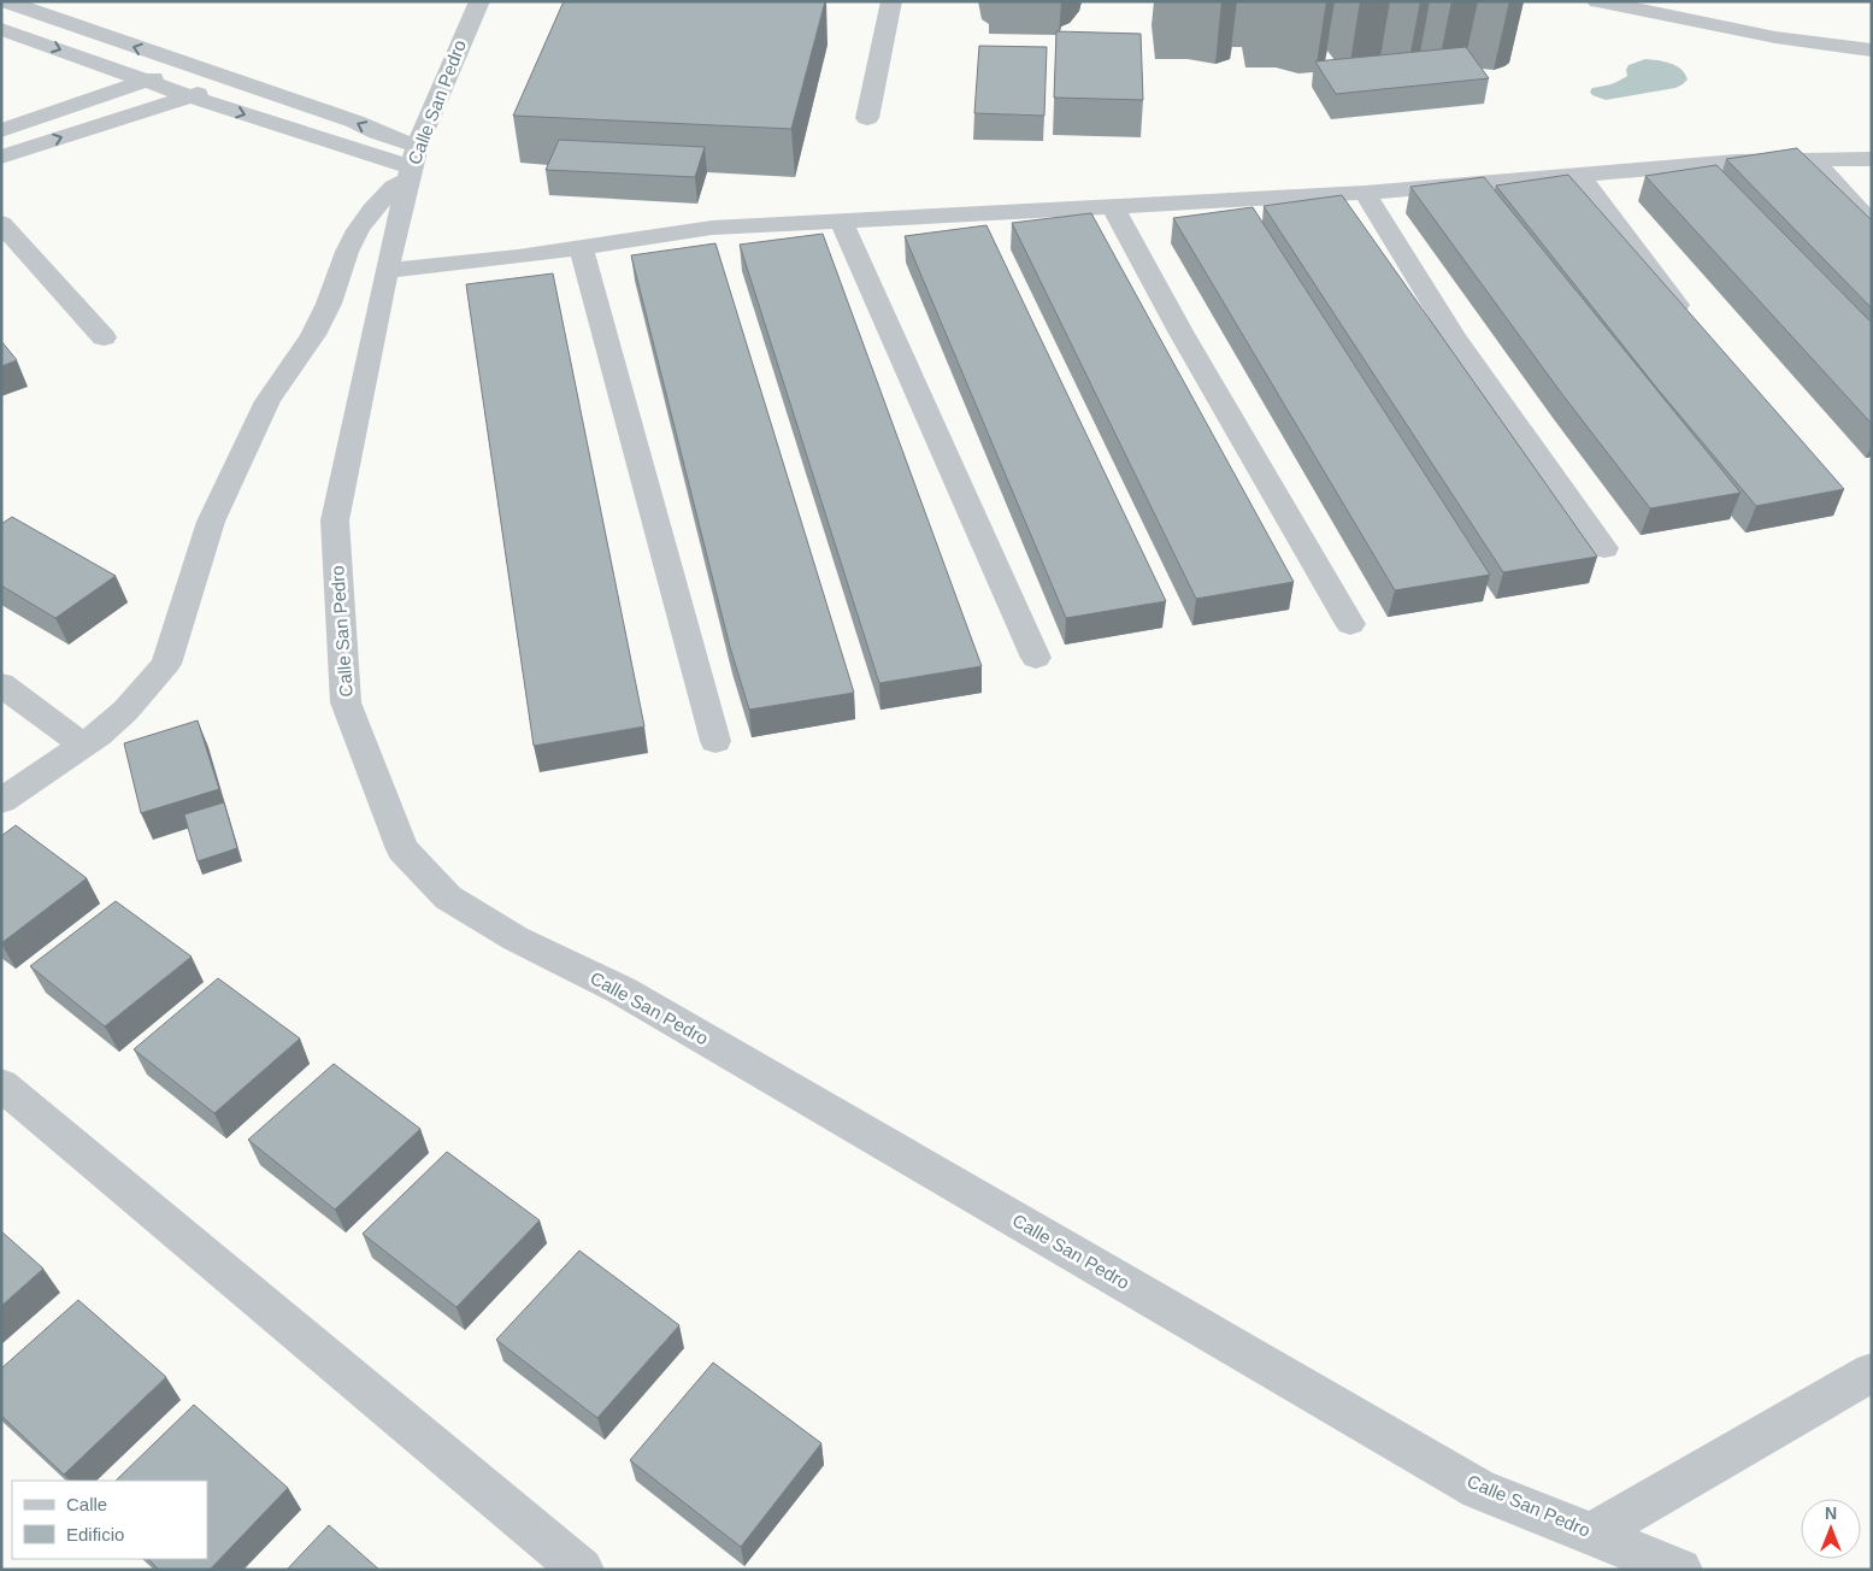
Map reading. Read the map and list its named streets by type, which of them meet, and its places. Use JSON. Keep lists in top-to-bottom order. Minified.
{"streets":{"street":["Calle San Pedro"]},"legend":["Calle","Edificio"],"north":"top"}
